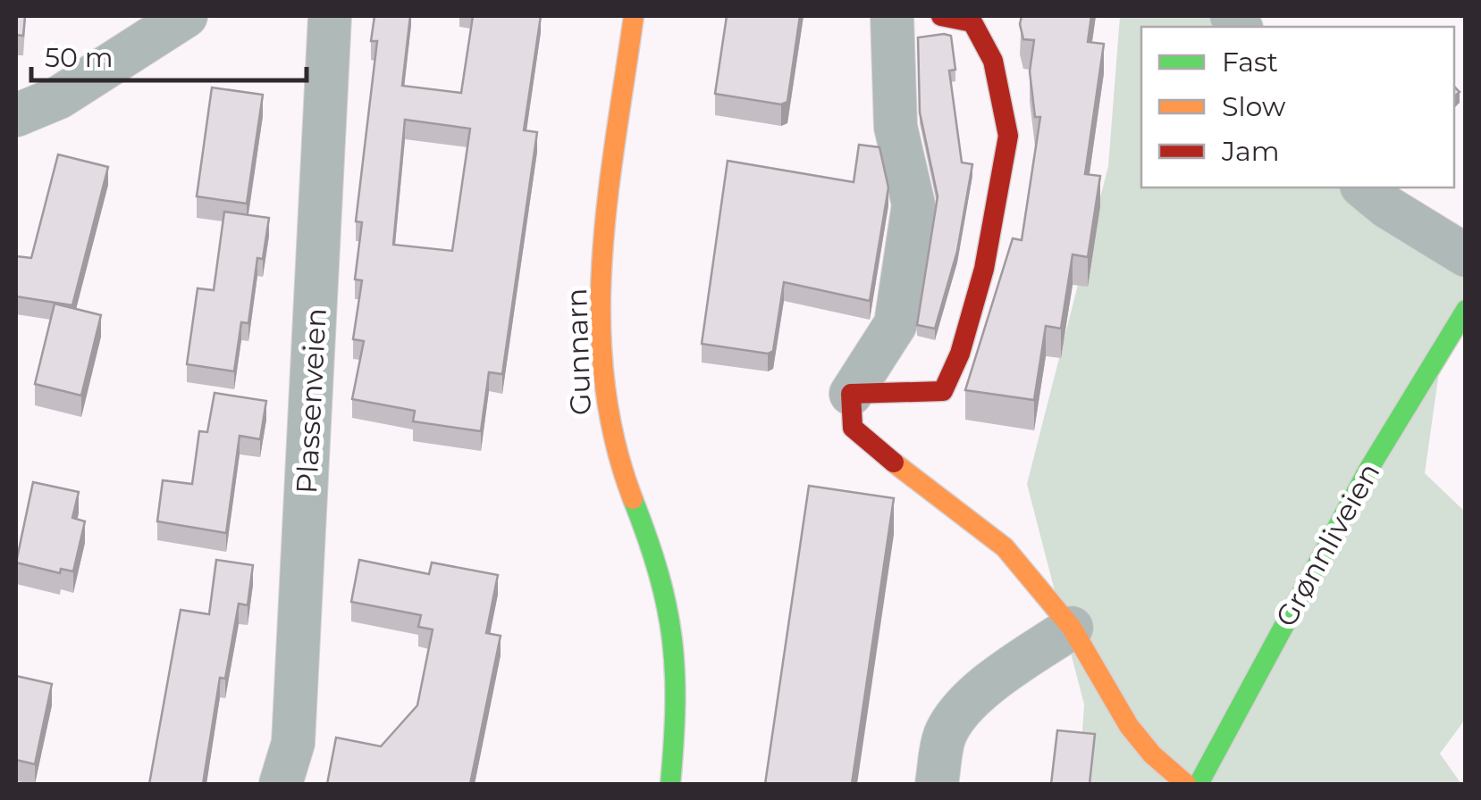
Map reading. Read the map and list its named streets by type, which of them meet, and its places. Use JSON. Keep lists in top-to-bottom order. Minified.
{"streets":{"street":["Gunnarn","Plassenveien","Grønnliveien"]},"legend":["Fast","Slow","Jam"],"scale_bar":"50 m"}
